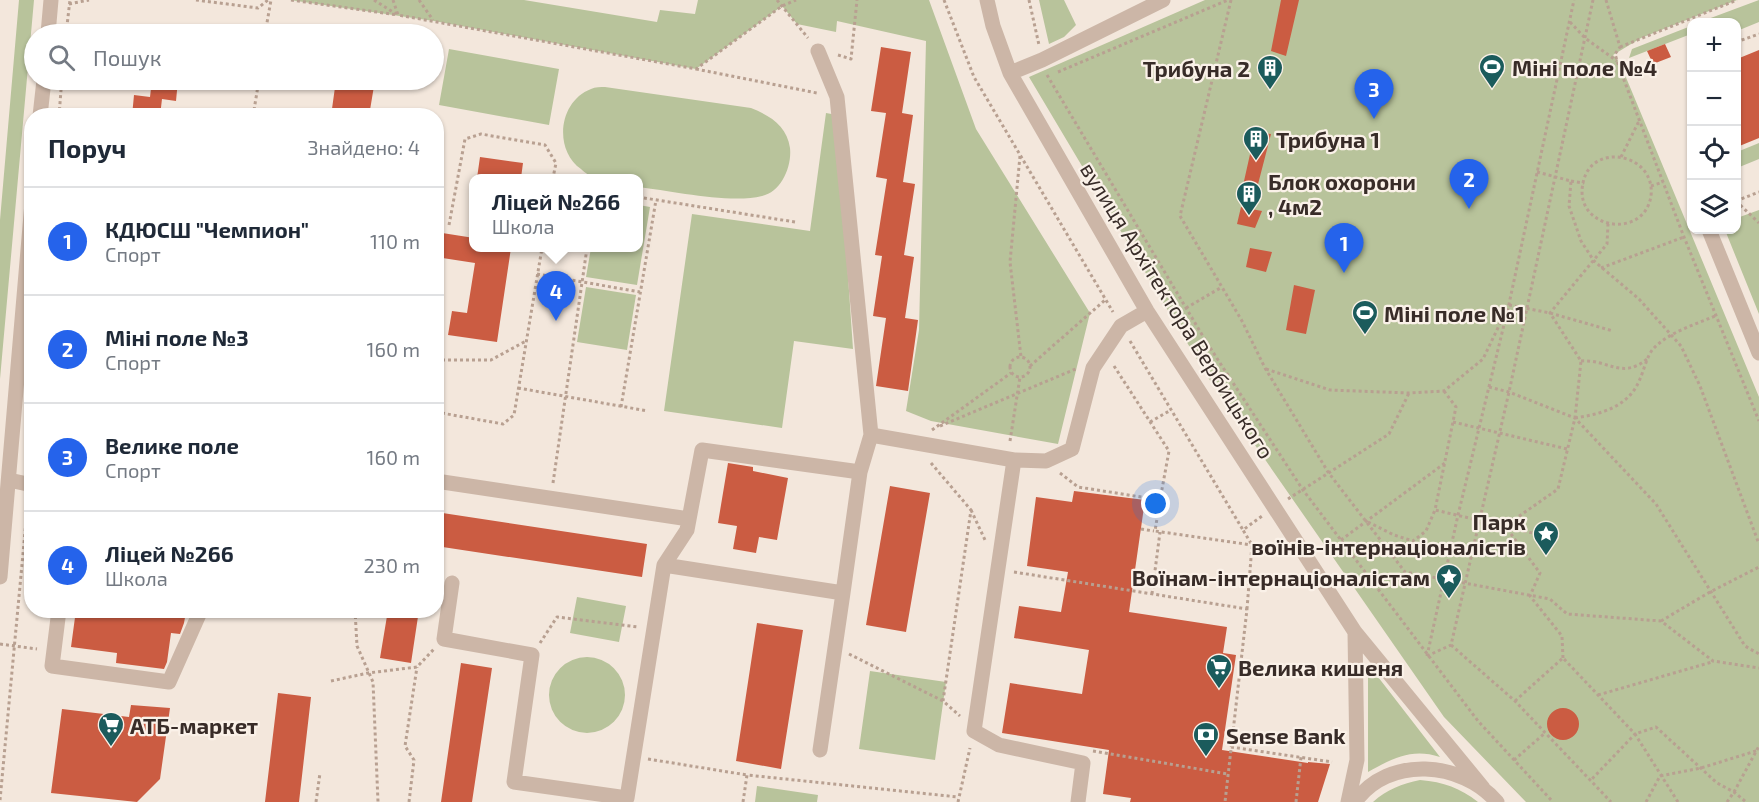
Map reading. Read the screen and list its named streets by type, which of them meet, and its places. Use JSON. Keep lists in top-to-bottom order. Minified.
{"streets":{"street":["вулиця Архітектора Вербицького"]},"places":{"sports":["Міні поле №4","Міні поле №1"],"building":["Трибуна 2","Трибуна 1","Блок охорони , 4м2"],"place":["Парк воїнів-інтернаціоналістів","Воїнам-інтернаціоналістам"],"supermarket":["Велика кишеня","АТБ-маркет"],"bank":["Sense Bank"]},"page":{"map_buttons":["+","−"],"search":"Пошук","pins":["3","2","1","4"],"heading":["Поруч","Знайдено: 4"],"popup":["Ліцей №266","Школа"],"list":[{"mark":"1","name":"КДЮСШ \"Чемпион\"","note":"Спорт","value":"110 m"},{"mark":"2","name":"Міні поле №3","note":"Спорт","value":"160 m"},{"mark":"3","name":"Велике поле","note":"Спорт","value":"160 m"},{"mark":"4","name":"Ліцей №266","note":"Школа","value":"230 m"}]}}
